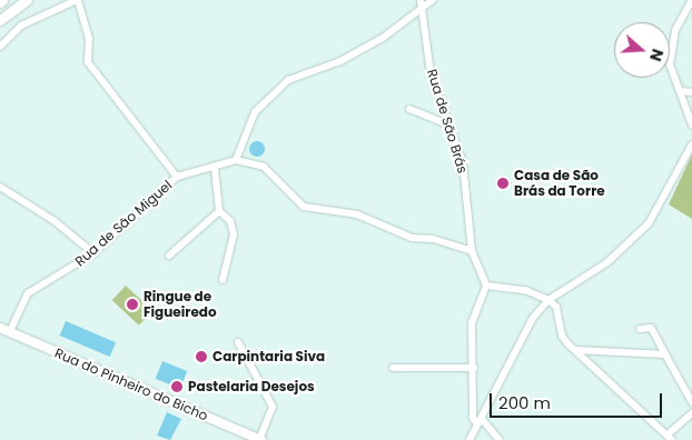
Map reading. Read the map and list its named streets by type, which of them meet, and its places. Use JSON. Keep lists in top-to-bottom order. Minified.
{"streets":{"main road":["Rua do Pinheiro do Bicho"],"street":["Rua de São Brás","Rua de São Miguel"]},"crossings":[["Rua de São Miguel","Rua do Pinheiro do Bicho"]],"places":["Casa de São Brás da Torre","Ringue de Figueiredo","Carpintaria Siva","Pastelaria Desejos"],"scale_bar":"200 m","north":"right"}
